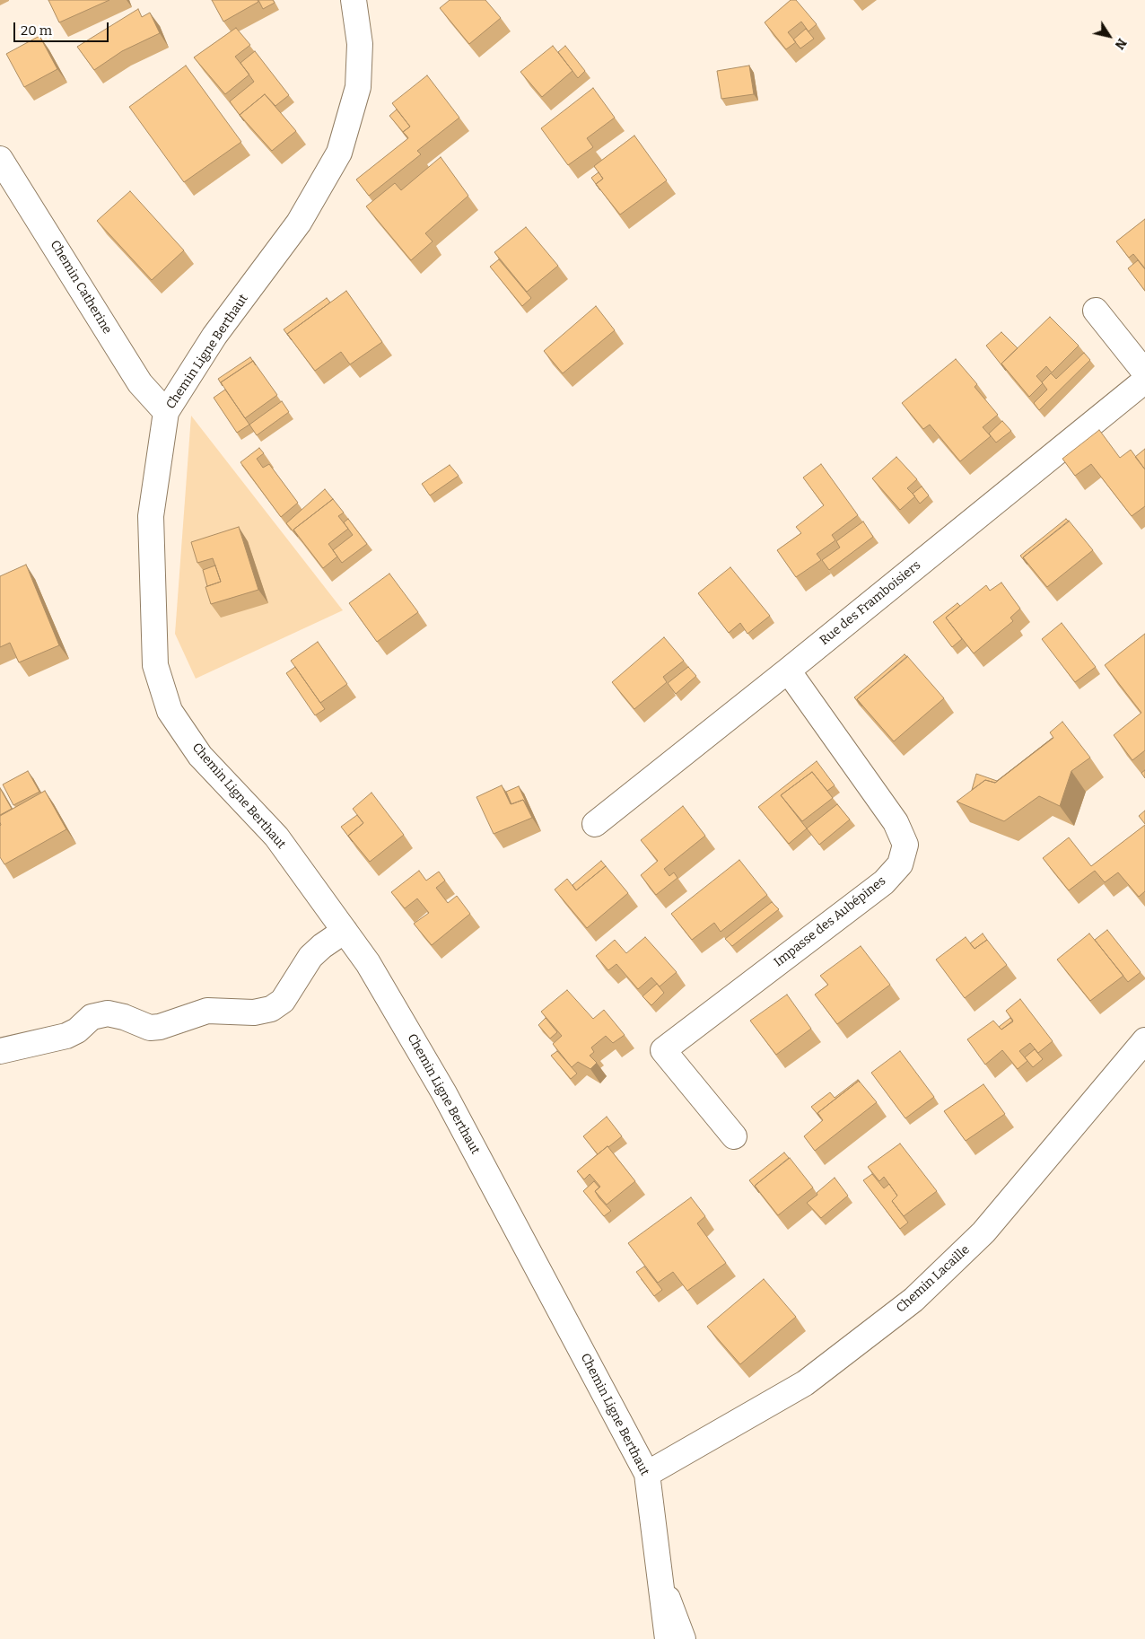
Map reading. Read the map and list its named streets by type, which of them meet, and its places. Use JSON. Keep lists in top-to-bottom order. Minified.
{"streets":{"street":["Chemin Catherine","Chemin Ligne Berthaut","Rue des Framboisiers","Impasse des Aubépines","Chemin Lacaille"]},"crossings":[["Chemin Catherine","Chemin Ligne Berthaut"],["Chemin Ligne Berthaut","Chemin Lacaille"],["Rue des Framboisiers","Impasse des Aubépines"]],"scale_bar":"20 m","north":"bottom right"}
